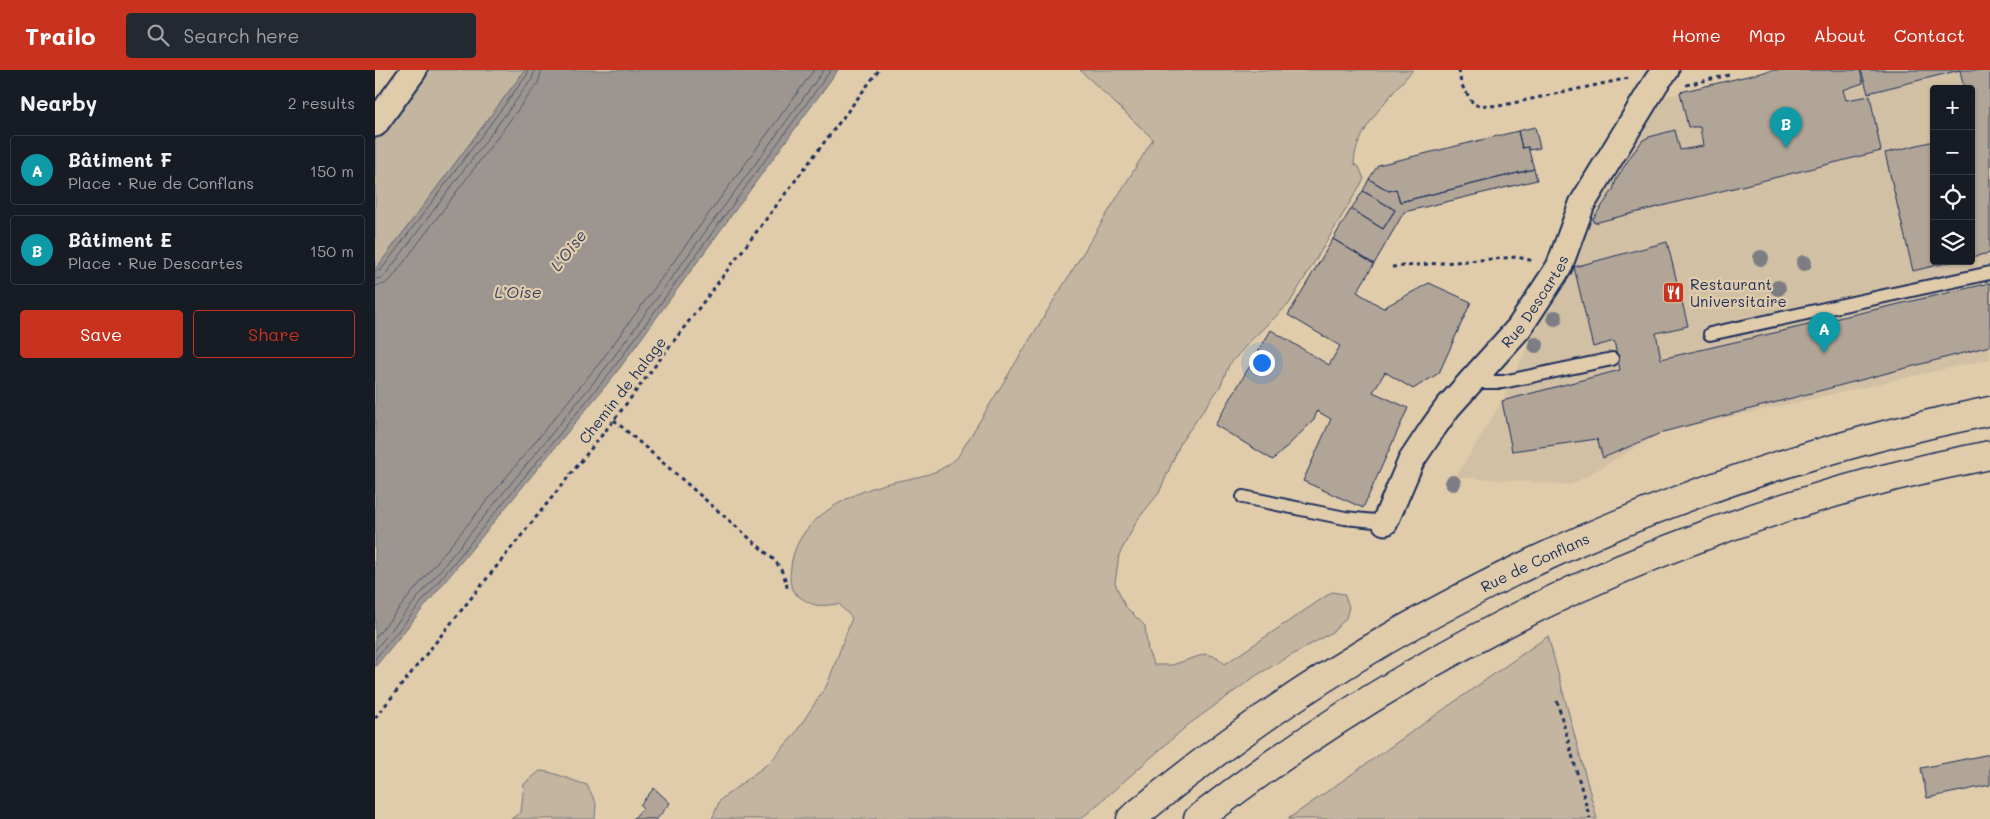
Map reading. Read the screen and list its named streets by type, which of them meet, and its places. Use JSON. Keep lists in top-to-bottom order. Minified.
{"streets":{"main road":["Rue de Conflans"],"street":["Rue Descartes"],"path":["Chemin de halage"]},"water":["L'Oise","L’Oise"],"places":{"restaurant":["Restaurant Universitaire"]},"page":{"header":"Trailo","search":"Search here","nav":["Home","Map","About","Contact"],"heading":["Nearby","2 results"],"map_buttons":["+","−"],"pins":["B","A"],"list":[{"mark":"A","name":"Bâtiment F","note":"Place · Rue de Conflans","value":"150 m"},{"mark":"B","name":"Bâtiment E","note":"Place · Rue Descartes","value":"150 m"}],"buttons":["Save","Share"]}}
